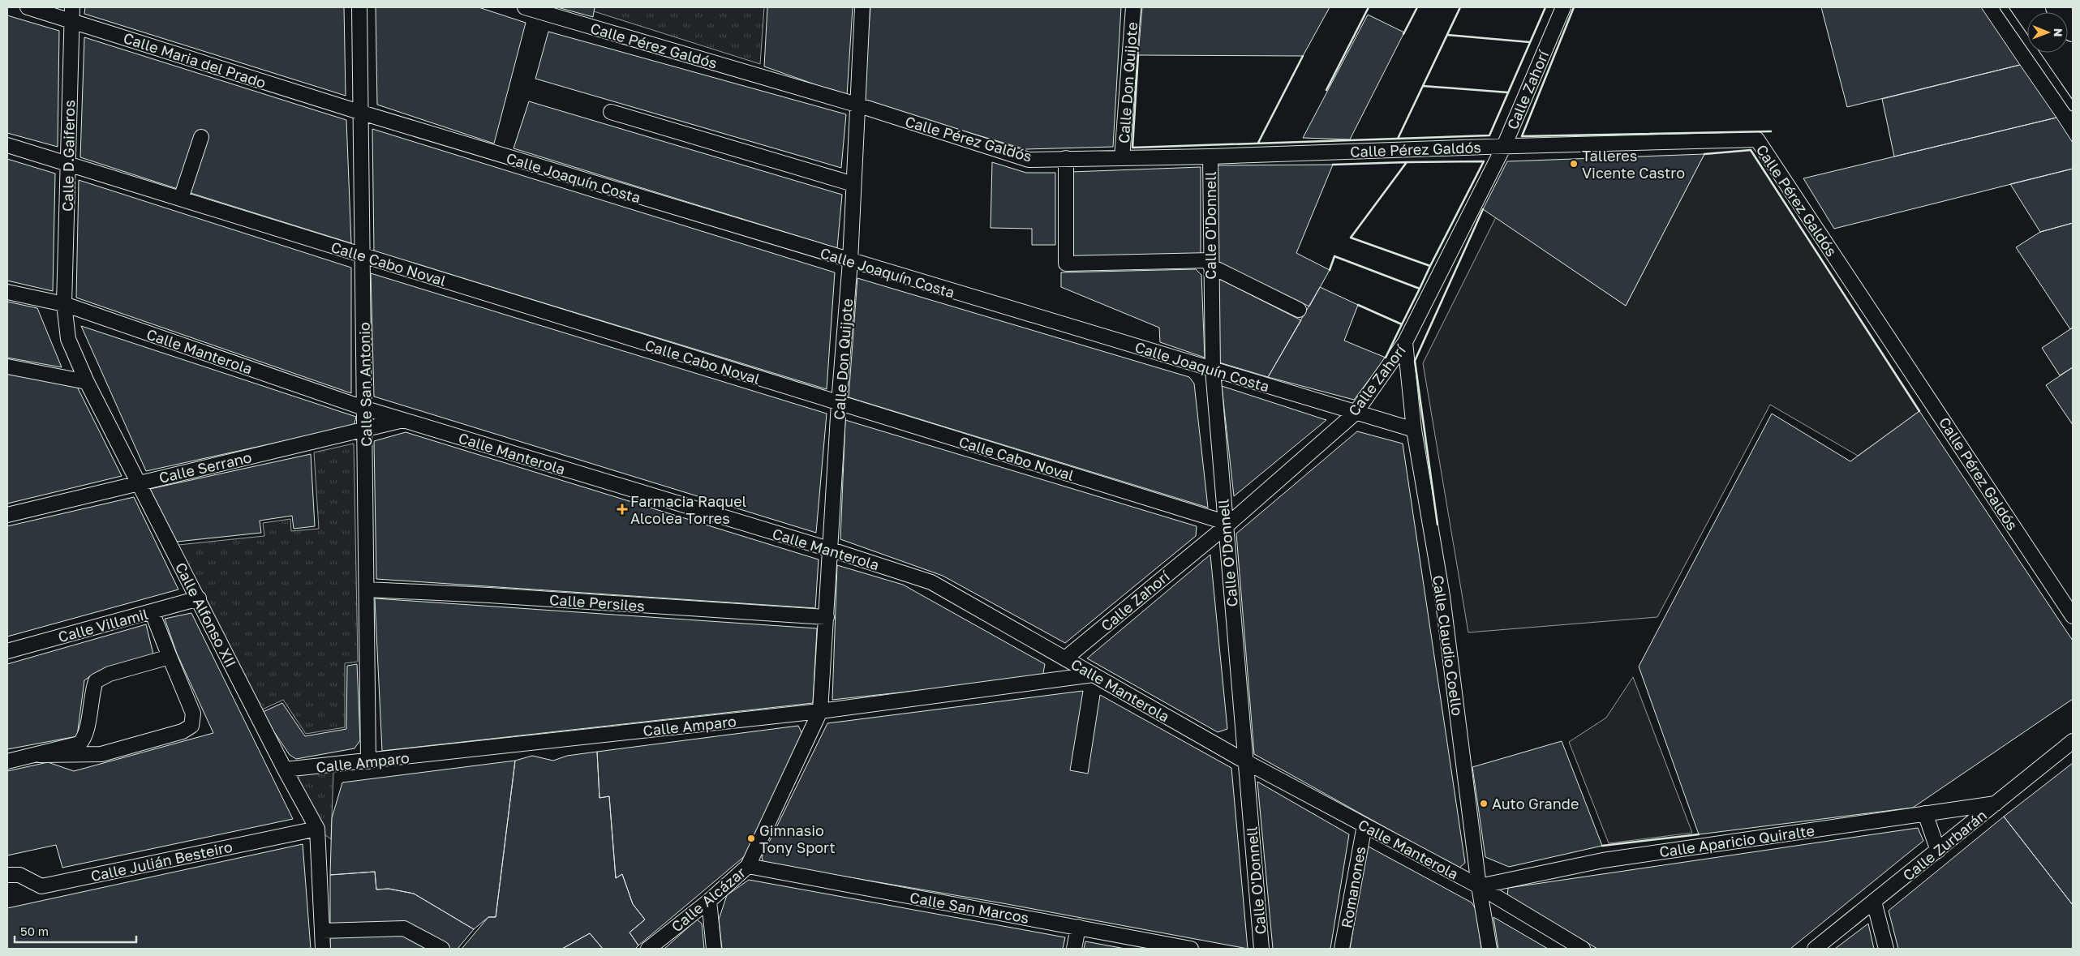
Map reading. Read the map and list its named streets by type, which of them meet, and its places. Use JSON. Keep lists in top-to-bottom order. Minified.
{"streets":{"street":["Calle Pérez Galdós","Calle Maria del Prado","Calle Don Quijote","Calle Zahorí","Calle D.Gaiferos","Calle Joaquín Costa","Calle O'Donnell","Calle Cabo Noval","Calle Manterola","Calle San Antonio","Calle Serrano","Calle Persiles","Calle Alfonso XII","Calle Villamil","Calle Claudio Coello","Calle Amparo","Calle Aparicio Quiralte","Calle Zurbarán","Calle Julián Besteiro","Romanones","Calle Alcázar","Calle San Marcos"]},"crossings":[["Calle Pérez Galdós","Calle Don Quijote"],["Calle Pérez Galdós","Calle Zahorí"],["Calle Pérez Galdós","Calle O'Donnell"],["Calle Maria del Prado","Calle D.Gaiferos"],["Calle Maria del Prado","Calle Joaquín Costa"],["Calle Maria del Prado","Calle San Antonio"],["Calle Don Quijote","Calle Joaquín Costa"],["Calle Don Quijote","Calle Cabo Noval"],["Calle Don Quijote","Calle Manterola"],["Calle Don Quijote","Calle Persiles"],["Calle Don Quijote","Calle Amparo"],["Calle Don Quijote","Calle Alcázar"],["Calle Zahorí","Calle Joaquín Costa"],["Calle Zahorí","Calle O'Donnell"],["Calle Zahorí","Calle Cabo Noval"],["Calle Zahorí","Calle Manterola"],["Calle Zahorí","Calle Claudio Coello"],["Calle D.Gaiferos","Calle Cabo Noval"],["Calle D.Gaiferos","Calle Manterola"],["Calle D.Gaiferos","Calle Alfonso XII"],["Calle Joaquín Costa","Calle O'Donnell"],["Calle Joaquín Costa","Calle San Antonio"],["Calle Joaquín Costa","Calle Claudio Coello"],["Calle O'Donnell","Calle Cabo Noval"],["Calle O'Donnell","Calle Manterola"],["Calle Cabo Noval","Calle San Antonio"],["Calle Manterola","Calle San Antonio"],["Calle Manterola","Calle Serrano"],["Calle Manterola","Calle Alfonso XII"],["Calle Manterola","Calle Claudio Coello"],["Calle Manterola","Calle Amparo"],["Calle Manterola","Calle Aparicio Quiralte"],["Calle Manterola","Romanones"],["Calle San Antonio","Calle Serrano"],["Calle San Antonio","Calle Persiles"],["Calle San Antonio","Calle Amparo"],["Calle Serrano","Calle Alfonso XII"],["Calle Alfonso XII","Calle Villamil"],["Calle Alfonso XII","Calle Amparo"],["Calle Alfonso XII","Calle Julián Besteiro"],["Calle Claudio Coello","Calle Aparicio Quiralte"],["Calle Amparo","Calle Alcázar"],["Calle Aparicio Quiralte","Calle Zurbarán"],["Calle Alcázar","Calle San Marcos"]],"places":{"other":["Talleres Vicente Castro","Auto Grande","Gimnasio Tony Sport"],"health":["Farmacia Raquel Alcolea Torres"]},"scale_bar":"50 m","north":"right"}
